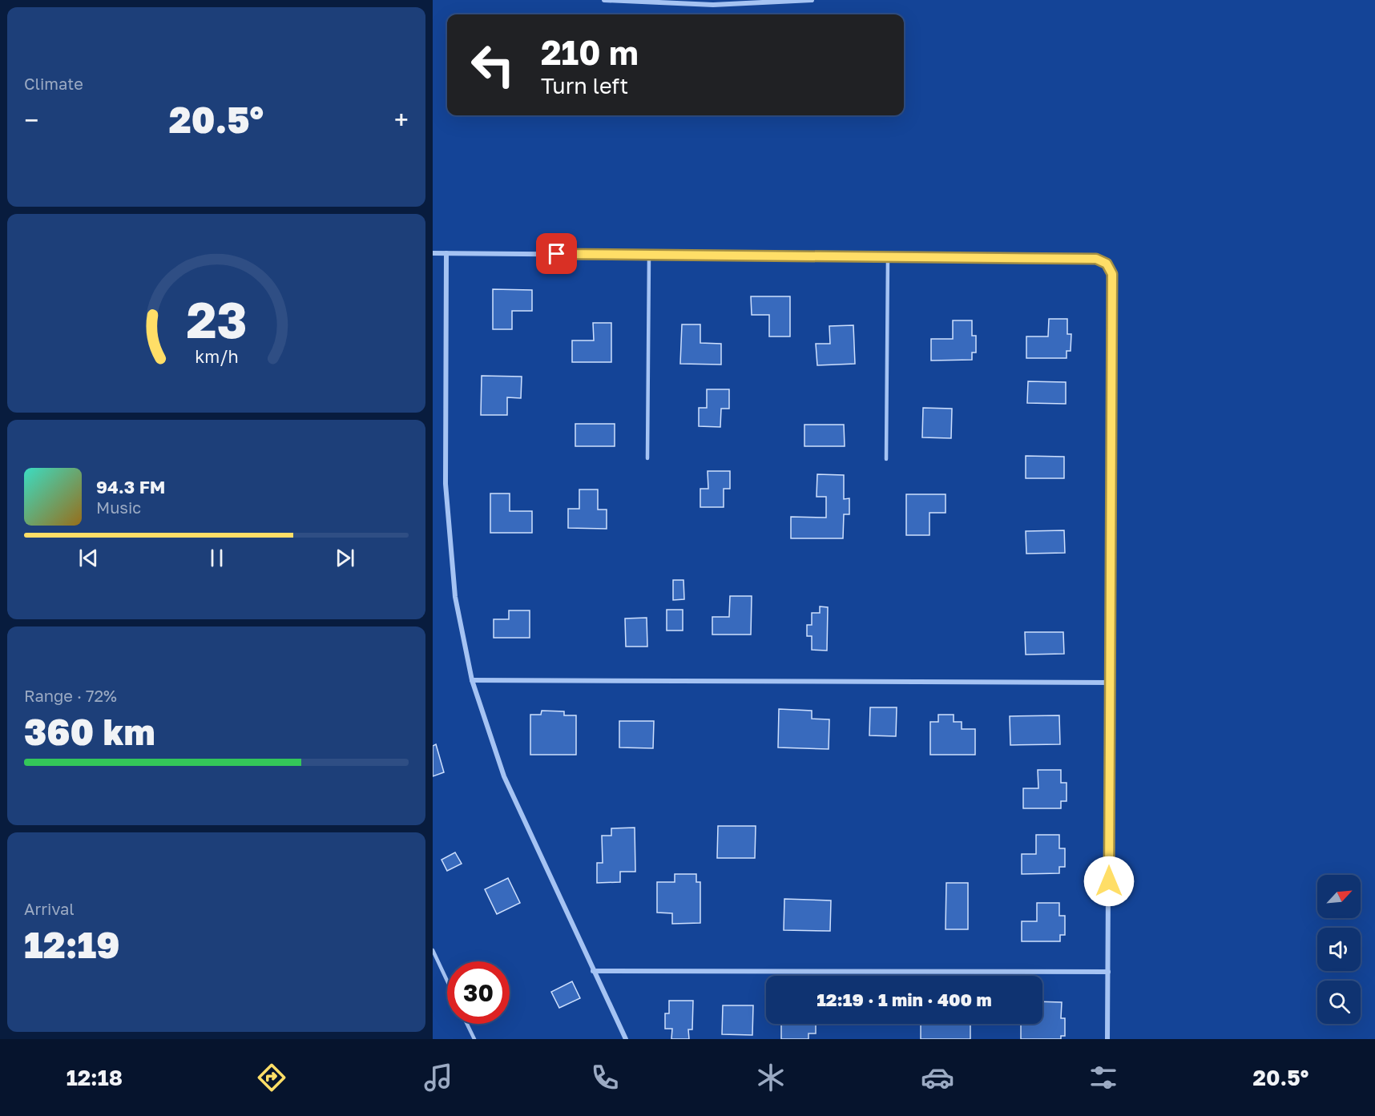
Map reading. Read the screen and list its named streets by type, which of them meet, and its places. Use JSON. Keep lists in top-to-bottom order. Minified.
{"north":"top right","page":{"tile":["Climate",["Range · 72%","360 km"],["Arrival","12:19"]],"turn":["210 m","Turn left"],"heat":["−","20.5°","+"],"song":["94.3 FM","Music"],"limit":"30","trip":"12:19 · 1 min · 400 m","tabs":["12:18","20.5°"],"gauge":["23","km/h"]}}
